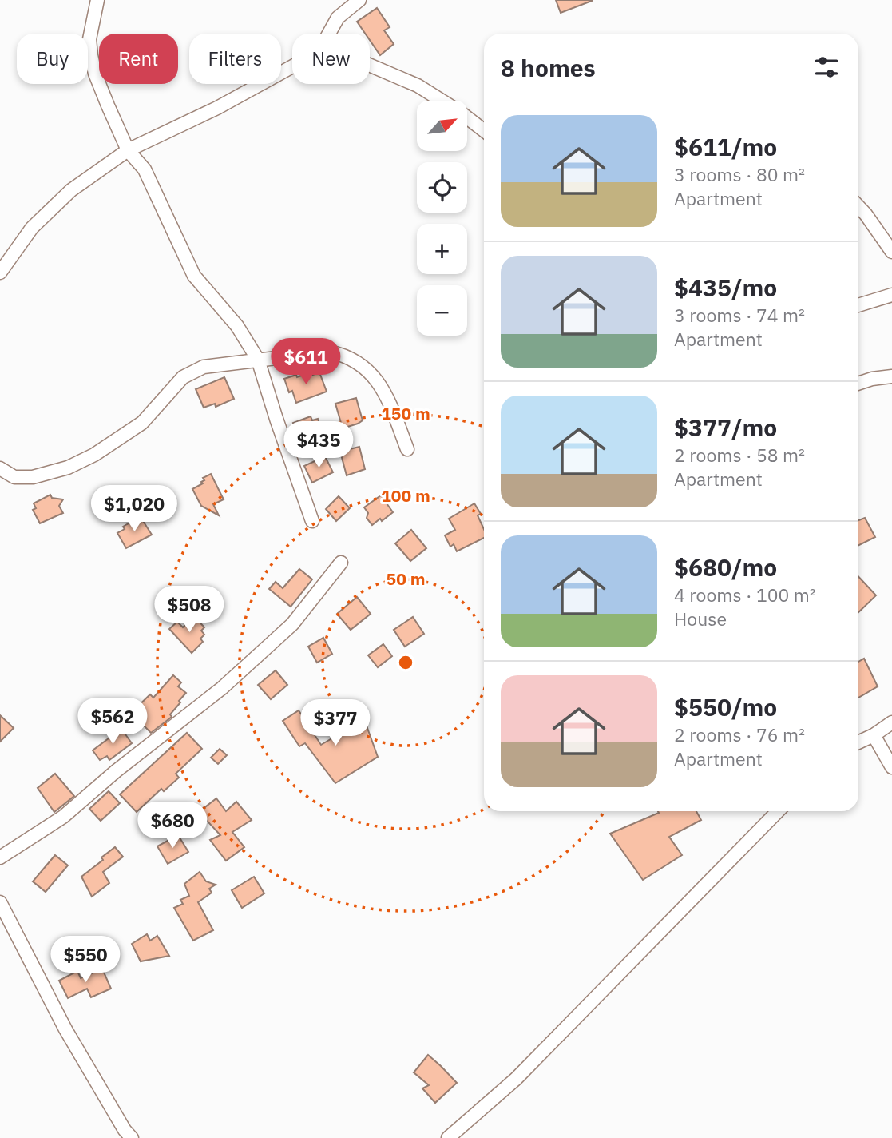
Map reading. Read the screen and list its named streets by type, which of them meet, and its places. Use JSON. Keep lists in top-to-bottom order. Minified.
{"north":"top right","page":{"chip":["Buy","Rent","Filters","New"],"heading":"8 homes","map_buttons":["+","−"],"list":[{"name":"$611/mo","note":"3 rooms · 80 m² · Apartment"},{"name":"$435/mo","note":"3 rooms · 74 m² · Apartment"},{"name":"$377/mo","note":"2 rooms · 58 m² · Apartment"},{"name":"$680/mo","note":"4 rooms · 100 m² · House"},{"name":"$550/mo","note":"2 rooms · 76 m² · Apartment"}],"price":["$611","$435","$1,020","$508","$562","$377","$680","$550"]},"rings":["150 m","100 m","50 m"]}
